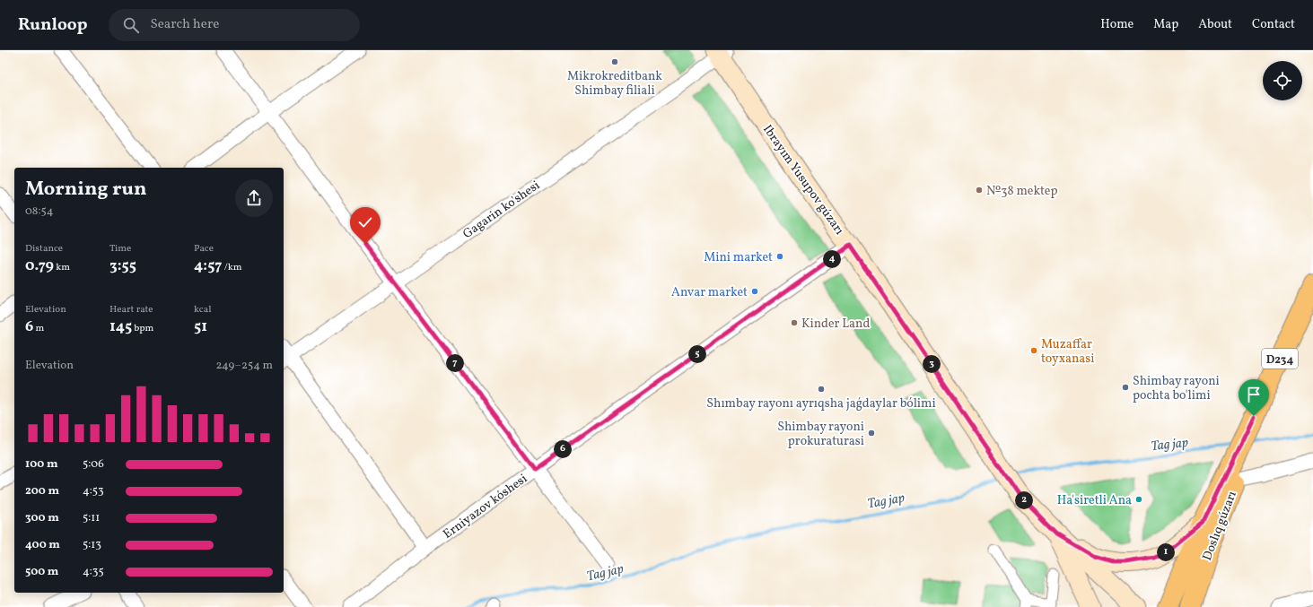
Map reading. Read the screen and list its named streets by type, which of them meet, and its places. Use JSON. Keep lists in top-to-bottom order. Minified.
{"streets":{"main road":["Ibrayım Yusupov gúzarı","D234","Doslıq gúzarı"],"street":["Gagarin ko'shesi","Erniyazov kóshesi"]},"crossings":[["Ibrayım Yusupov gúzarı","Gagarin ko'shesi"],["Ibrayım Yusupov gúzarı","Erniyazov kóshesi"]],"water":["Tag jap"],"places":["Mikrokreditbank Shimbay filiali","№38 mektep","Mini market","Anvar market","Kinder Land","Muzaffar toyxanasi","Shimbay rayoni pochta bo'limi","Shımbay rayonı ayrıqsha jaǵdaylar bólimi","Shimbay rayoni prokuraturasi","Ha'siretli Ana"],"page":{"header":"Runloop","search":"Search here","nav":["Home","Map","About","Contact"],"heading":["Morning run","08:54"],"stats":[["Distance","0.79 km"],["Time","3:55"],["Pace","4:57 /km"],["Elevation","6 m"],["Heart rate","145 bpm"],["kcal","51"]],"pins":["4","5","7","3","6","2","1"],"chart":["Elevation","249–254 m"],"list":[{"name":"100 m","note":"5:06"},{"name":"200 m","note":"4:53"},{"name":"300 m","note":"5:11"},{"name":"400 m","note":"5:13"},{"name":"500 m","note":"4:35"}]}}
